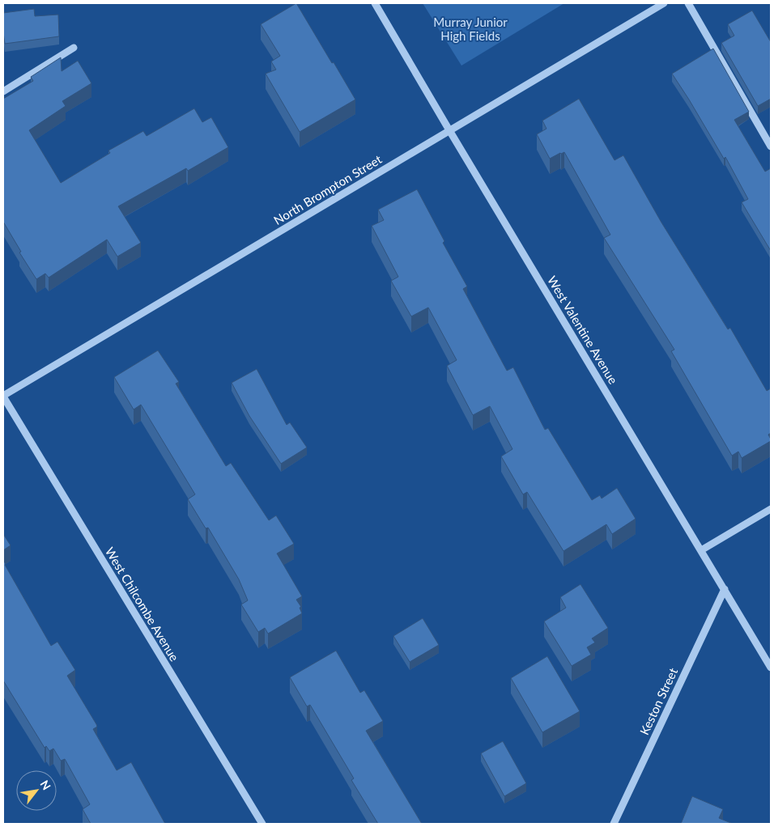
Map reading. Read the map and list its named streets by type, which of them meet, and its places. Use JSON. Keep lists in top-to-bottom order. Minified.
{"streets":{"street":["North Brompton Street","West Valentine Avenue","West Chilcombe Avenue","Keston Street"]},"crossings":[["North Brompton Street","West Valentine Avenue"],["North Brompton Street","West Chilcombe Avenue"],["West Valentine Avenue","Keston Street"]],"parks":["Murray Junior High Fields"],"north":"top right"}
